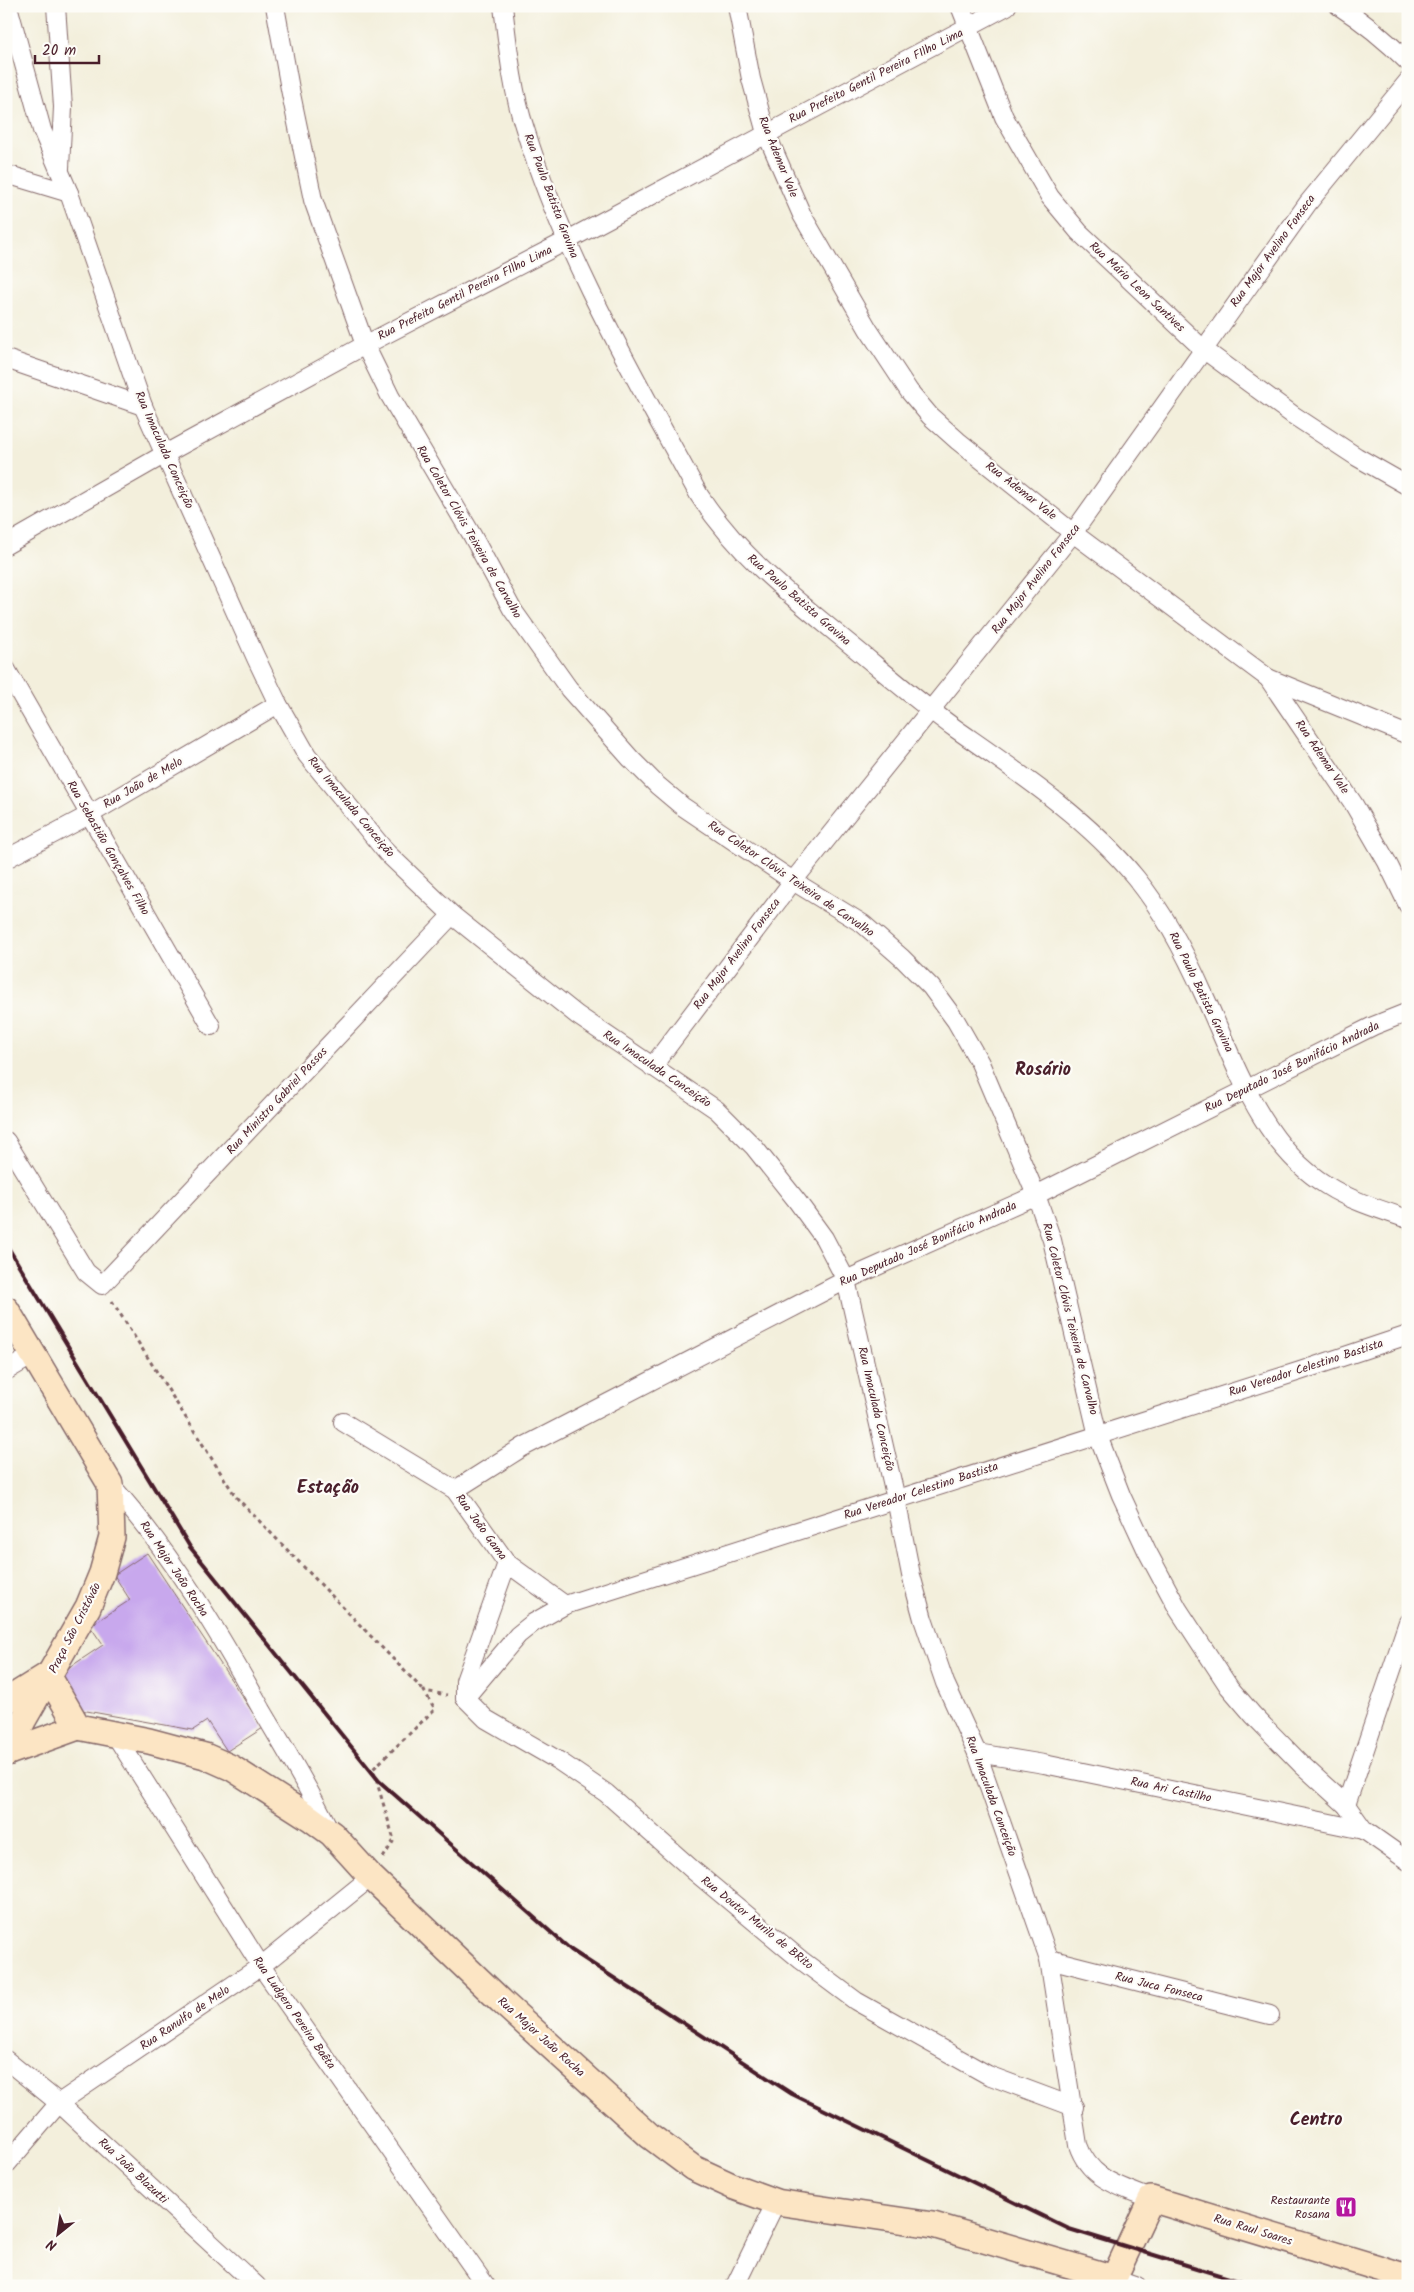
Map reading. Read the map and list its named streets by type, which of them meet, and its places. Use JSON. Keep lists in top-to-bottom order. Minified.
{"streets":{"main road":["Rua Major João Rocha","Praça São Cristóvão","Rua Raul Soares"],"street":["Rua Prefeito Gentil Pereira FIlho Lima","Rua Ademar Vale","Rua Paulo Batista Gravina","Rua Major Avelino Fonseca","Rua Mário Leon Santives","Rua Imaculada Conceição","Rua Coletor Clóvis Teixeira de Carvalho","Rua João de Melo","Rua Sebastião Gonçalves Filho","Rua Deputado José Bonifácio Andrada","Rua Ministro Gabriel Passos","Rua Vereador Celestino Bastista","Rua João Gama","Rua Ari Castilho","Rua Doutor Murilo de BRito","Rua Juca Fonseca","Rua Ludgero Pereira Baêta","Rua Ranulfo de Melo","Rua João Blazutti"]},"crossings":[["Rua Prefeito Gentil Pereira FIlho Lima","Rua Ademar Vale"],["Rua Prefeito Gentil Pereira FIlho Lima","Rua Paulo Batista Gravina"],["Rua Prefeito Gentil Pereira FIlho Lima","Rua Mário Leon Santives"],["Rua Prefeito Gentil Pereira FIlho Lima","Rua Imaculada Conceição"],["Rua Prefeito Gentil Pereira FIlho Lima","Rua Coletor Clóvis Teixeira de Carvalho"],["Rua Ademar Vale","Rua Major Avelino Fonseca"],["Rua Paulo Batista Gravina","Rua Major Avelino Fonseca"],["Rua Paulo Batista Gravina","Rua Deputado José Bonifácio Andrada"],["Rua Major Avelino Fonseca","Rua Mário Leon Santives"],["Rua Major Avelino Fonseca","Rua Imaculada Conceição"],["Rua Major Avelino Fonseca","Rua Coletor Clóvis Teixeira de Carvalho"],["Rua Imaculada Conceição","Rua João de Melo"],["Rua Imaculada Conceição","Rua Deputado José Bonifácio Andrada"],["Rua Imaculada Conceição","Rua Ministro Gabriel Passos"],["Rua Imaculada Conceição","Rua Vereador Celestino Bastista"],["Rua Imaculada Conceição","Rua Ari Castilho"],["Rua Imaculada Conceição","Rua Doutor Murilo de BRito"],["Rua Imaculada Conceição","Rua Juca Fonseca"],["Rua Imaculada Conceição","Rua Raul Soares"],["Rua Coletor Clóvis Teixeira de Carvalho","Rua Deputado José Bonifácio Andrada"],["Rua Coletor Clóvis Teixeira de Carvalho","Rua Vereador Celestino Bastista"],["Rua Coletor Clóvis Teixeira de Carvalho","Rua Ari Castilho"],["Rua João de Melo","Rua Sebastião Gonçalves Filho"],["Rua Deputado José Bonifácio Andrada","Rua João Gama"],["Rua Vereador Celestino Bastista","Rua João Gama"],["Rua Vereador Celestino Bastista","Rua Doutor Murilo de BRito"],["Rua Major João Rocha","Praça São Cristóvão"],["Rua Major João Rocha","Rua Ludgero Pereira Baêta"],["Rua Major João Rocha","Rua Ranulfo de Melo"],["Rua Ludgero Pereira Baêta","Rua Ranulfo de Melo"],["Rua Ranulfo de Melo","Rua João Blazutti"]],"districts":["Rosário","Estação","Centro"],"places":{"restaurant":["Restaurante Rosana"]},"scale_bar":"20 m","north":"bottom left"}
